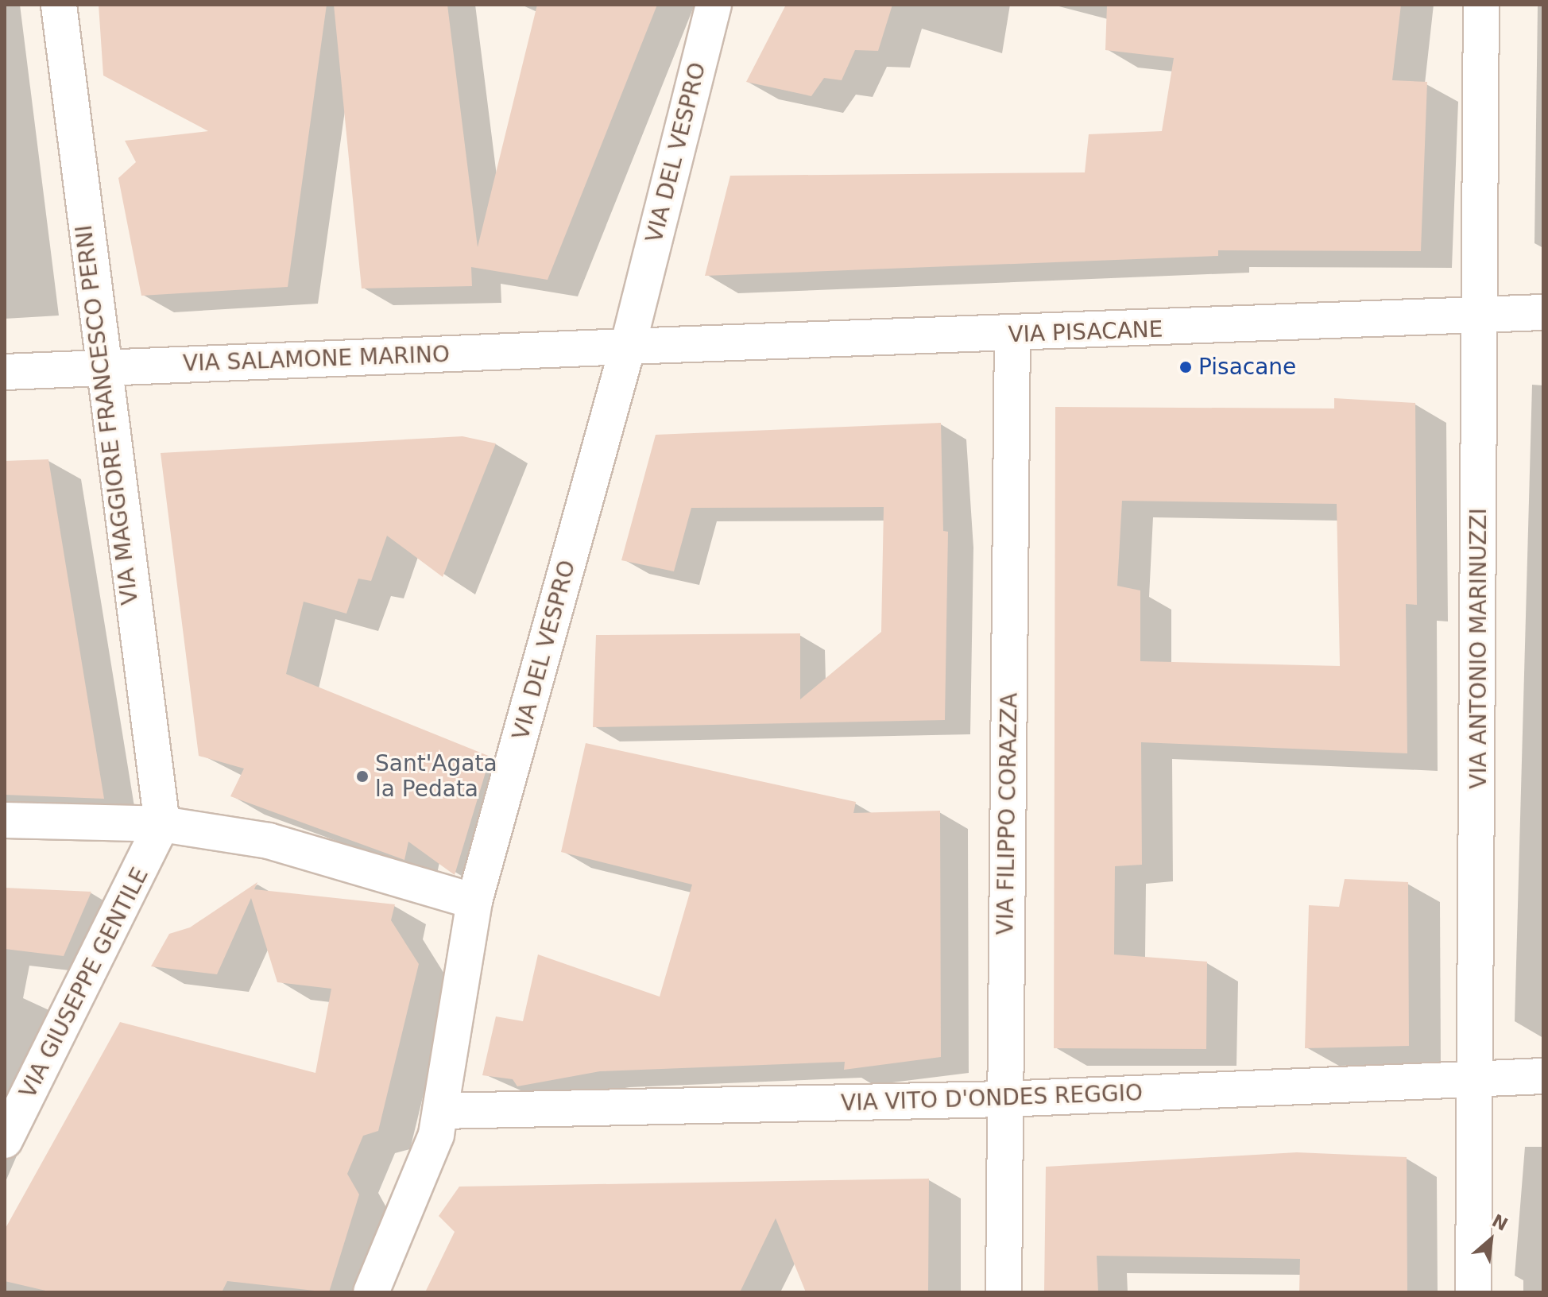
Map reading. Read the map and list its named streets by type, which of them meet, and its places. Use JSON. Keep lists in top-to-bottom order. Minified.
{"streets":{"street":["VIA DEL VESPRO","VIA PISACANE","VIA SALAMONE MARINO","VIA MAGGIORE FRANCESCO PERNI","VIA ANTONIO MARINUZZI","VIA FILIPPO CORAZZA","VIA GIUSEPPE GENTILE","VIA VITO D'ONDES REGGIO"]},"crossings":[["VIA DEL VESPRO","VIA PISACANE"],["VIA DEL VESPRO","VIA SALAMONE MARINO"],["VIA DEL VESPRO","VIA VITO D'ONDES REGGIO"],["VIA PISACANE","VIA SALAMONE MARINO"],["VIA PISACANE","VIA ANTONIO MARINUZZI"],["VIA PISACANE","VIA FILIPPO CORAZZA"],["VIA SALAMONE MARINO","VIA MAGGIORE FRANCESCO PERNI"],["VIA MAGGIORE FRANCESCO PERNI","VIA GIUSEPPE GENTILE"],["VIA ANTONIO MARINUZZI","VIA VITO D'ONDES REGGIO"],["VIA FILIPPO CORAZZA","VIA VITO D'ONDES REGGIO"]],"places":["Pisacane","Sant'Agata la Pedata"],"north":"top right"}
